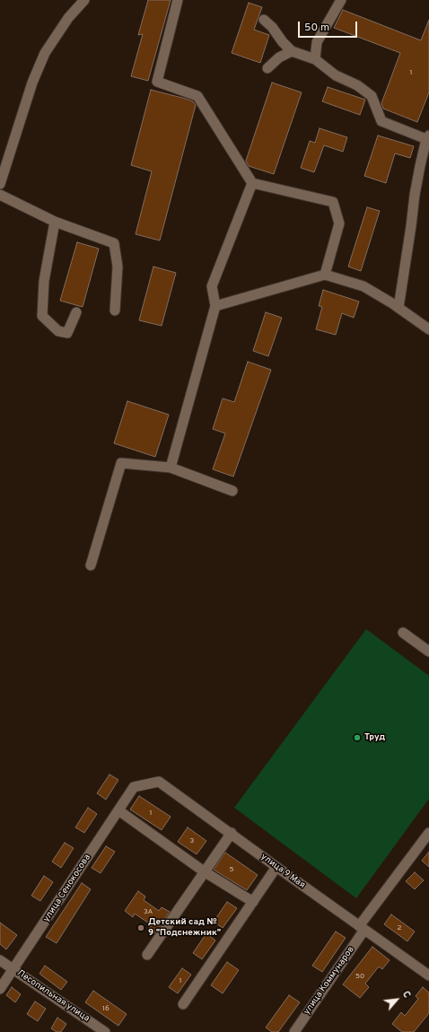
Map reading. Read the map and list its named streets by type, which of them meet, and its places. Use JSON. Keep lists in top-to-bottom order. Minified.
{"streets":{"street":["улица 9 Мая","улица Сенокосова","улица Коммунаров","Лесопильная улица"]},"crossings":[["улица 9 Мая","улица Сенокосова"],["улица 9 Мая","улица Коммунаров"],["улица Сенокосова","Лесопильная улица"]],"places":["Труд","Детский сад № 9 \"Подснежник\""],"house_numbers":["1","1","3","5","3А","2","50","1","16"],"scale_bar":"50 m","north":"top right"}
